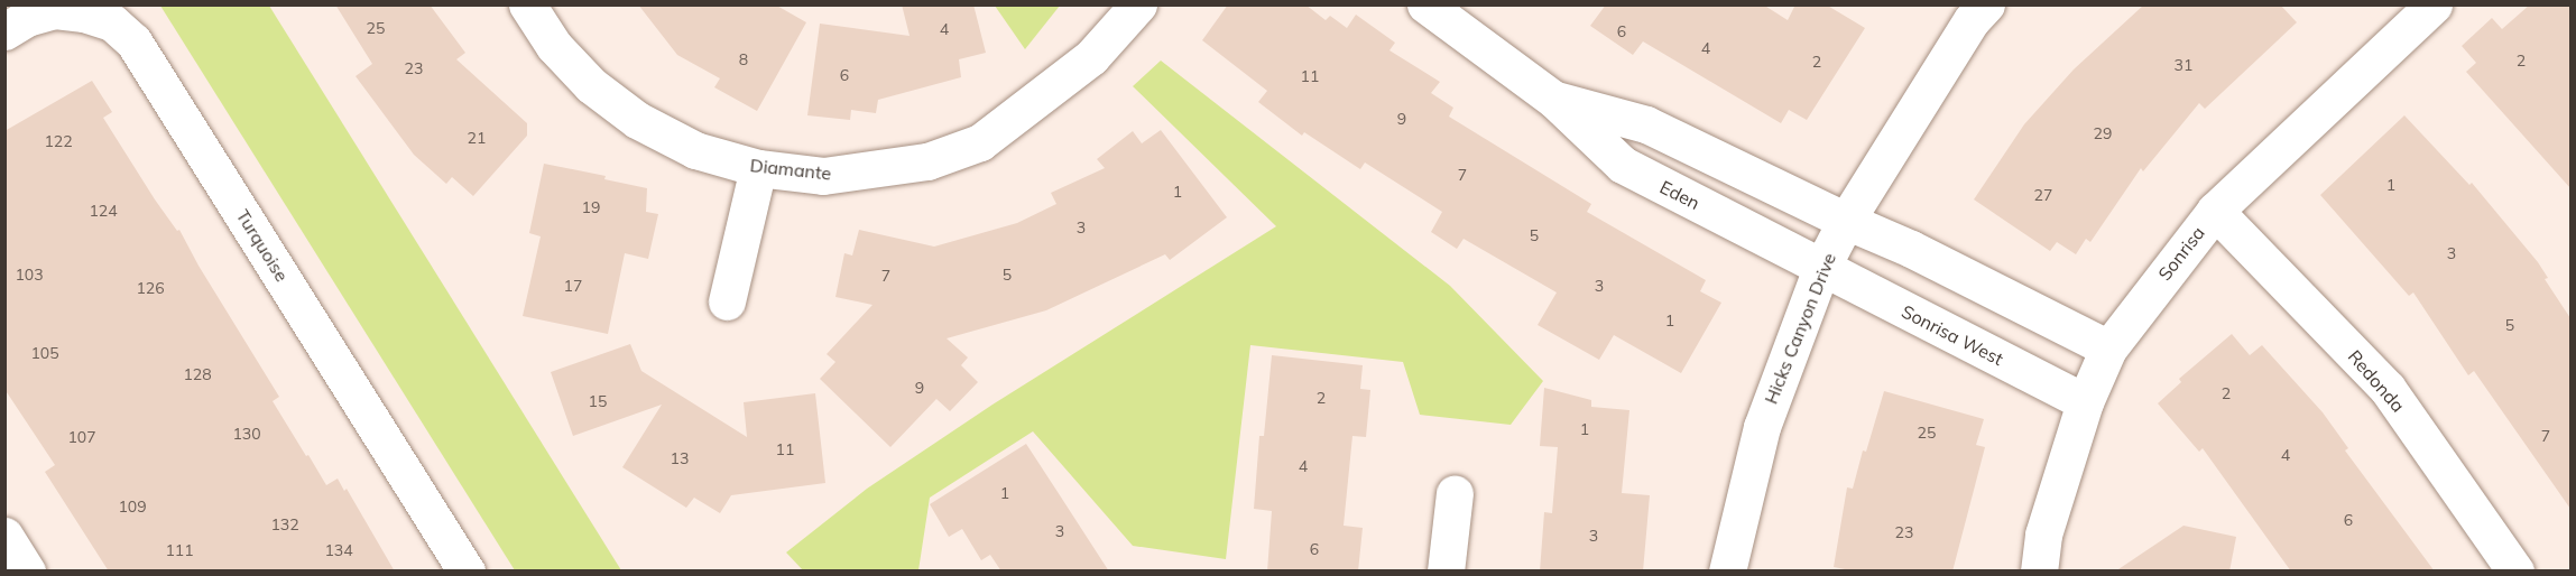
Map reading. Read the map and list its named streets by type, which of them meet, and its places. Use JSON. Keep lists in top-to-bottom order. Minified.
{"streets":{"street":["Diamante","Eden","Turquoise","Sonrisa","Hicks Canyon Drive","Sonrisa West","Redonda"]},"crossings":[["Eden","Hicks Canyon Drive"],["Eden","Sonrisa West"],["Sonrisa","Sonrisa West"],["Sonrisa","Redonda"],["Hicks Canyon Drive","Sonrisa West"]],"house_numbers":["25","4","6","4","8","2","2","31","23","6","11","9","29","21","122","7","1","1","27","19","124","3","5","3","103","5","7","17","3","126","1","5","105","128","9","2","2","15","1","25","130","7","107","11","4","13","4","1","109","6","132","3","23","3","6","111","134"]}
